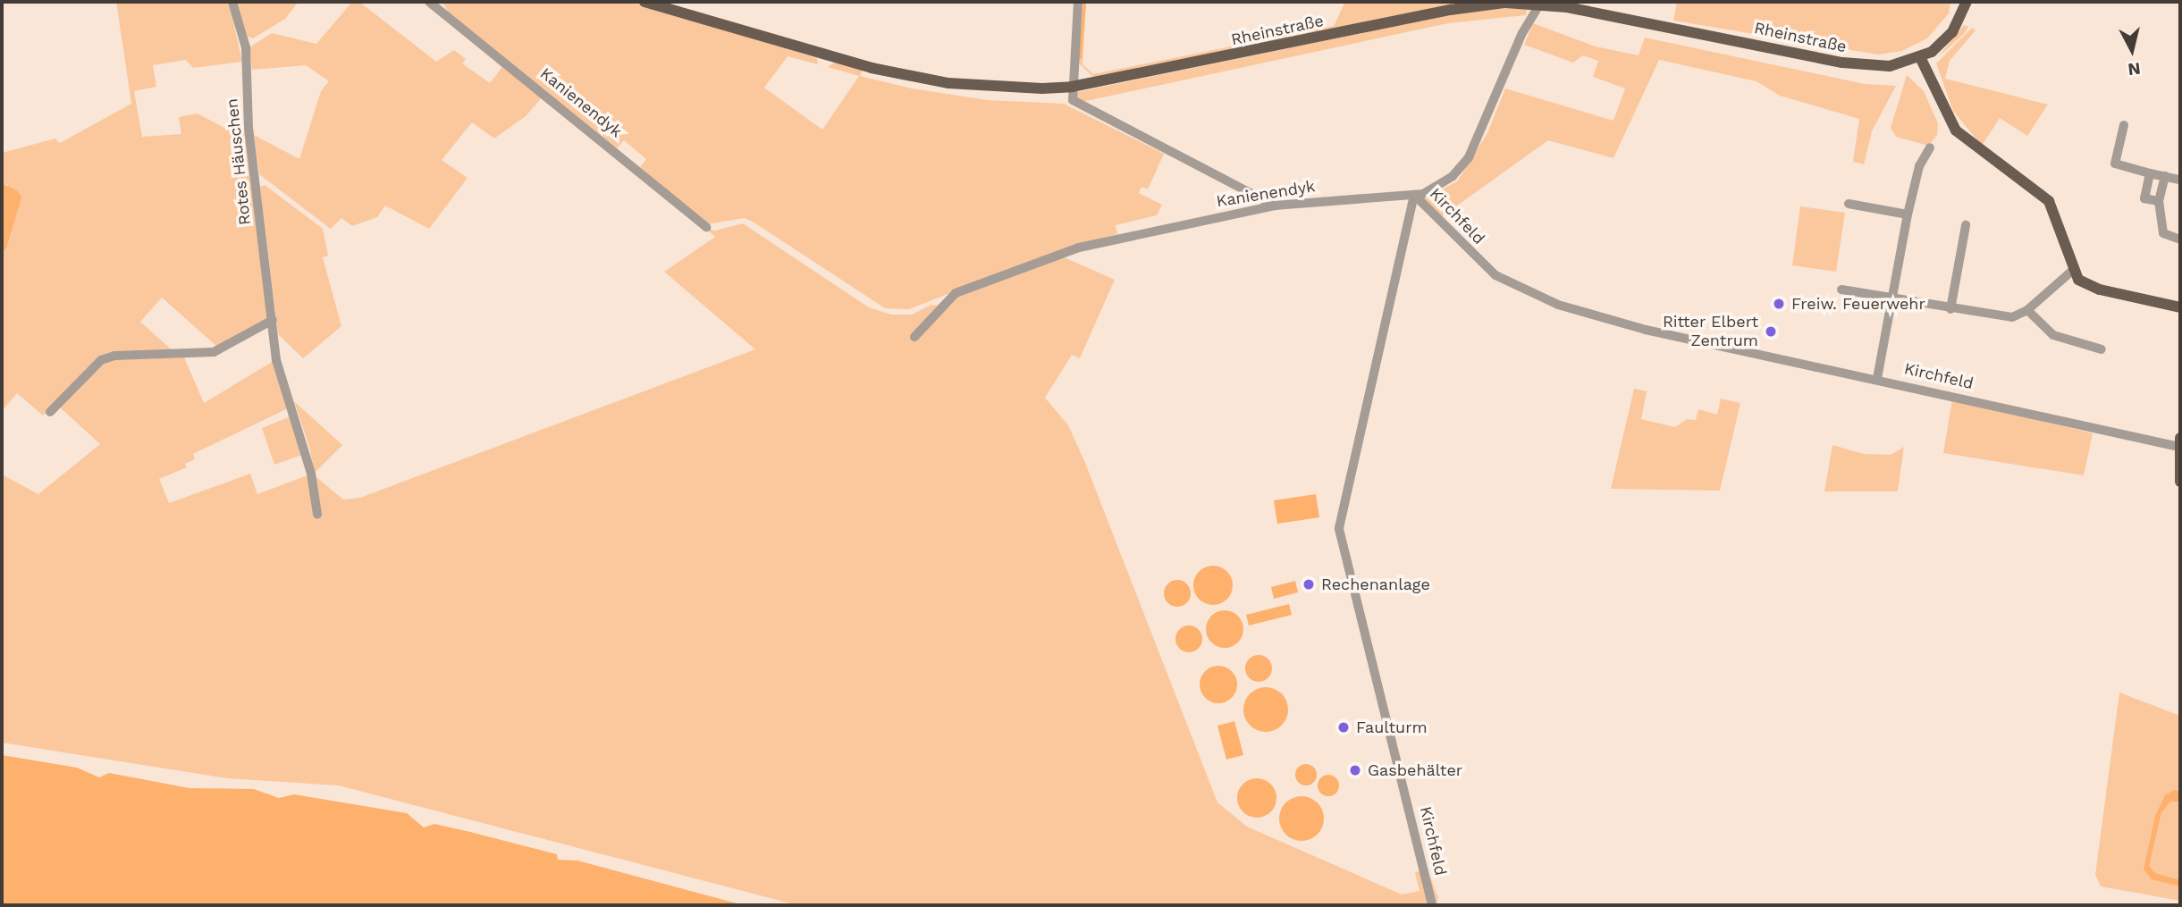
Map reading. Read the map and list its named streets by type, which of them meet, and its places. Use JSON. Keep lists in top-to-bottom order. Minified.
{"streets":{"main road":["Rheinstraße"],"street":["Kanienendyk","Rotes Häuschen","Kirchfeld"]},"crossings":[["Rheinstraße","Kanienendyk"],["Kanienendyk","Kirchfeld"]],"places":["Freiw. Feuerwehr","Ritter Elbert Zentrum","Rechenanlage","Faulturm","Gasbehälter"],"north":"bottom"}
